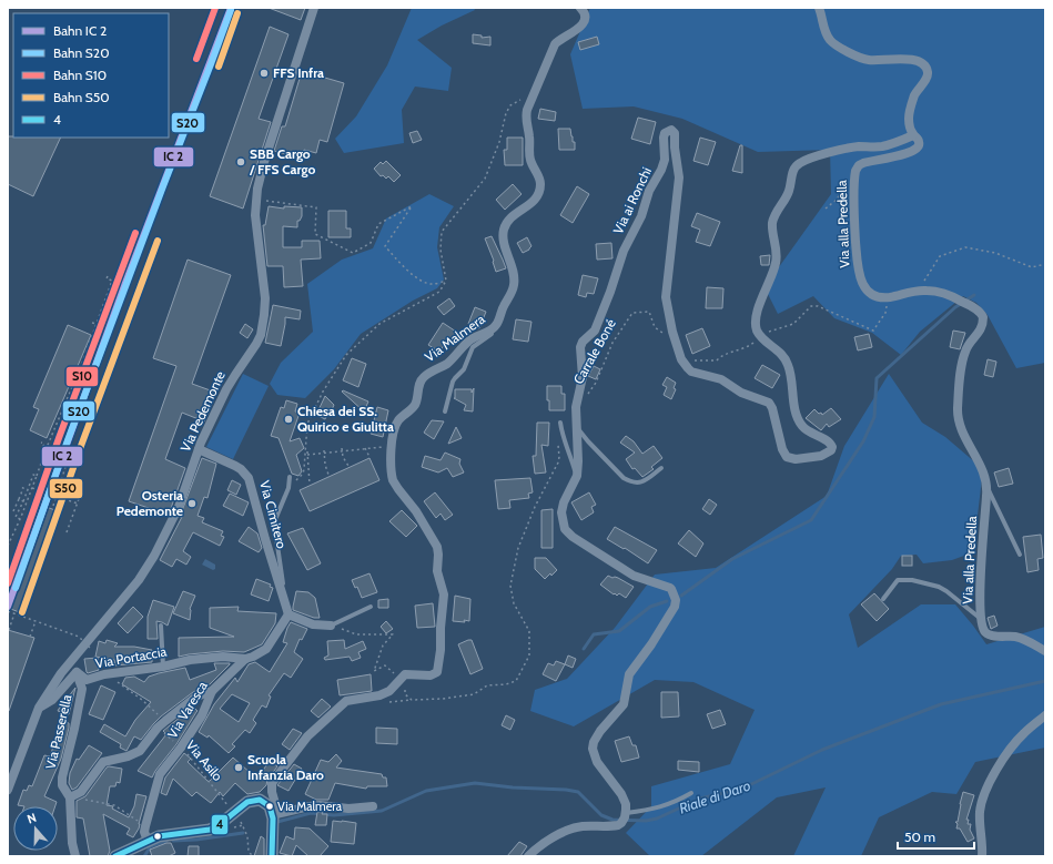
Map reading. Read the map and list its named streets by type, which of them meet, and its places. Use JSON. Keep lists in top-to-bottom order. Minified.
{"streets":{"street":["Via ai Ronchi","Via alla Predella","Via Malmera","Via Pedemonte","Via Cimitero","Via Portaccia","Via Varesca","Via Passerella"],"path":["Carrale Boné","Via Asilo"]},"crossings":[["Via ai Ronchi","Carrale Boné"],["Via Pedemonte","Via Cimitero"],["Via Cimitero","Via Varesca"],["Via Portaccia","Via Varesca"],["Via Portaccia","Via Passerella"],["Via Varesca","Via Asilo"]],"water":["Riale di Daro"],"places":["FFS Infra","SBB Cargo / FFS Cargo","Chiesa dei SS. Quirico e Giulitta","Osteria Pedemonte","Scuola Infanzia Daro","Via Malmera"],"lines":["rail line S10","rail line S20","rail line S50","transit line 4"],"legend":["Bahn IC 2","Bahn S20","Bahn S10","Bahn S50","4"],"scale_bar":"50 m","north":"top"}
